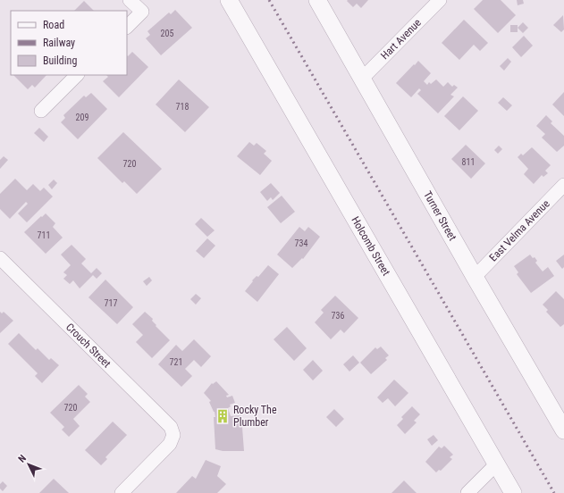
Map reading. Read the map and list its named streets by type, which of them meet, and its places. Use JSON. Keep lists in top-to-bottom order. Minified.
{"streets":{"street":["Hart Avenue","Turner Street","East Velma Avenue","Holcomb Street","Crouch Street"]},"crossings":[["Hart Avenue","Turner Street"],["Turner Street","East Velma Avenue"]],"places":{"building":["Rocky The Plumber"]},"house_numbers":["205","718","209","811","720","711","734","717","736","721","720"],"legend":["Road","Railway","Building"],"north":"top left"}
